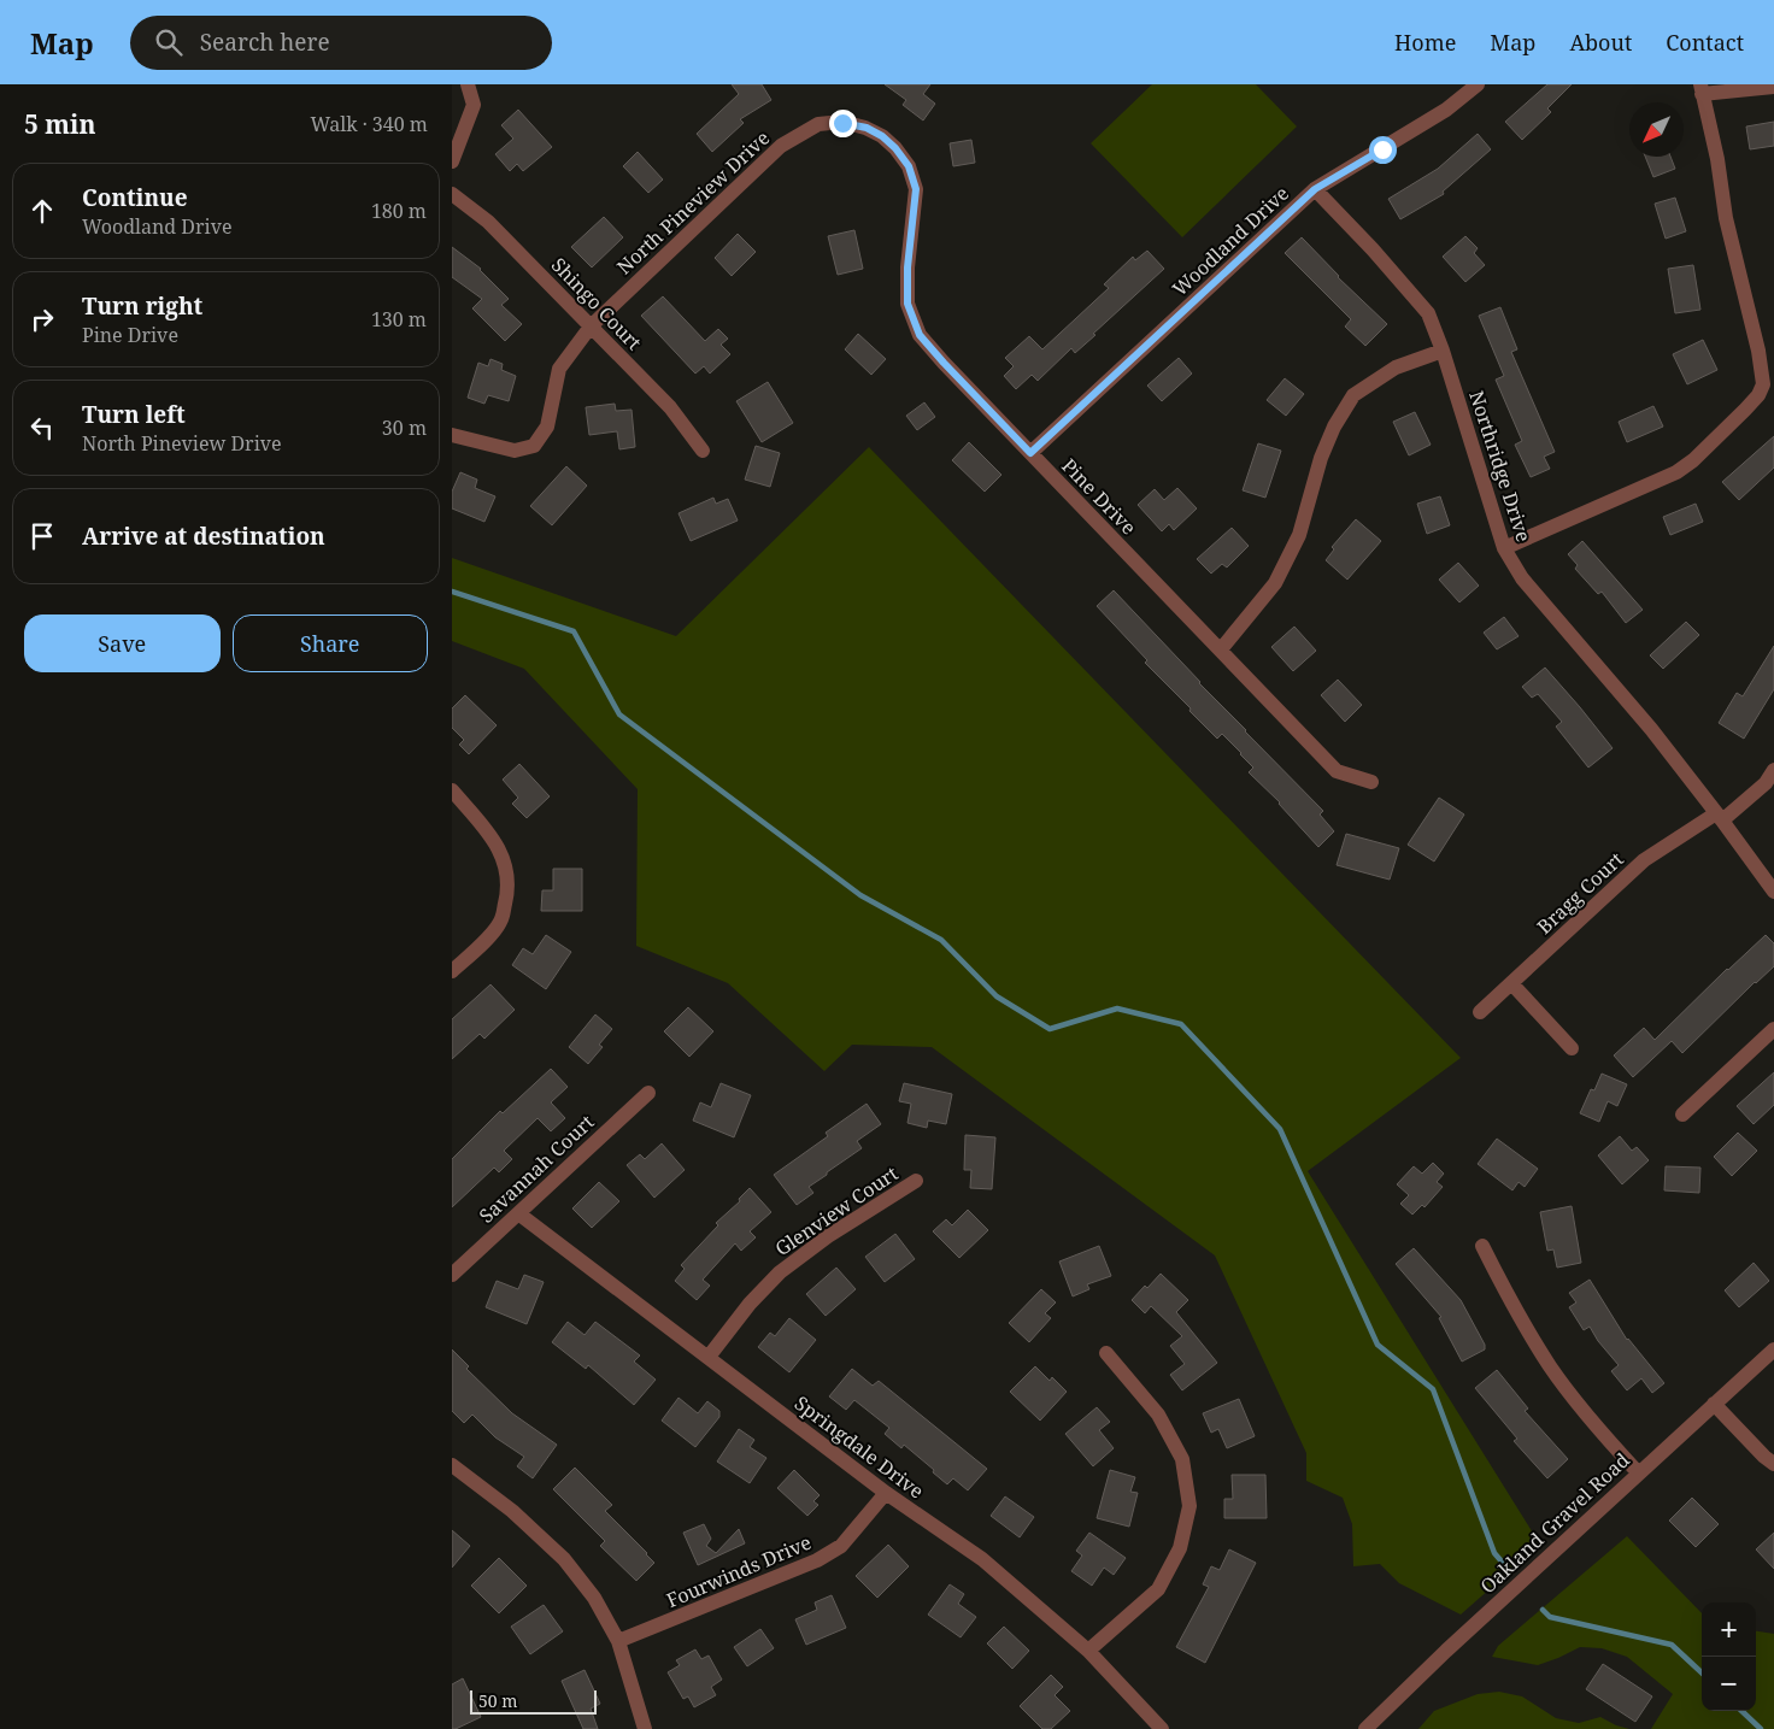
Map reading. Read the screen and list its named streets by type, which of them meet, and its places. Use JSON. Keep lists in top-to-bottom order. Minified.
{"streets":{"street":["North Pineview Drive","Woodland Drive","Shingo Court","Northridge Drive","Pine Drive","Bragg Court","Savannah Court","Glenview Court","Springdale Drive","Oakland Gravel Road","Fourwinds Drive"]},"crossings":[["North Pineview Drive","Shingo Court"],["North Pineview Drive","Pine Drive"],["Woodland Drive","Northridge Drive"],["Woodland Drive","Pine Drive"],["Northridge Drive","Bragg Court"],["Savannah Court","Springdale Drive"],["Glenview Court","Springdale Drive"],["Springdale Drive","Fourwinds Drive"]],"scale_bar":"50 m","north":"bottom left","page":{"header":"Map","search":"Search here","nav":["Home","Map","About","Contact"],"heading":["5 min","Walk · 340 m"],"list":[["Continue","Woodland Drive","180 m"],["Turn right","Pine Drive","130 m"],["Turn left","North Pineview Drive","30 m"],"Arrive at destination"],"buttons":["Save","Share"],"map_buttons":["+","−"],"scale":"50 m"}}
